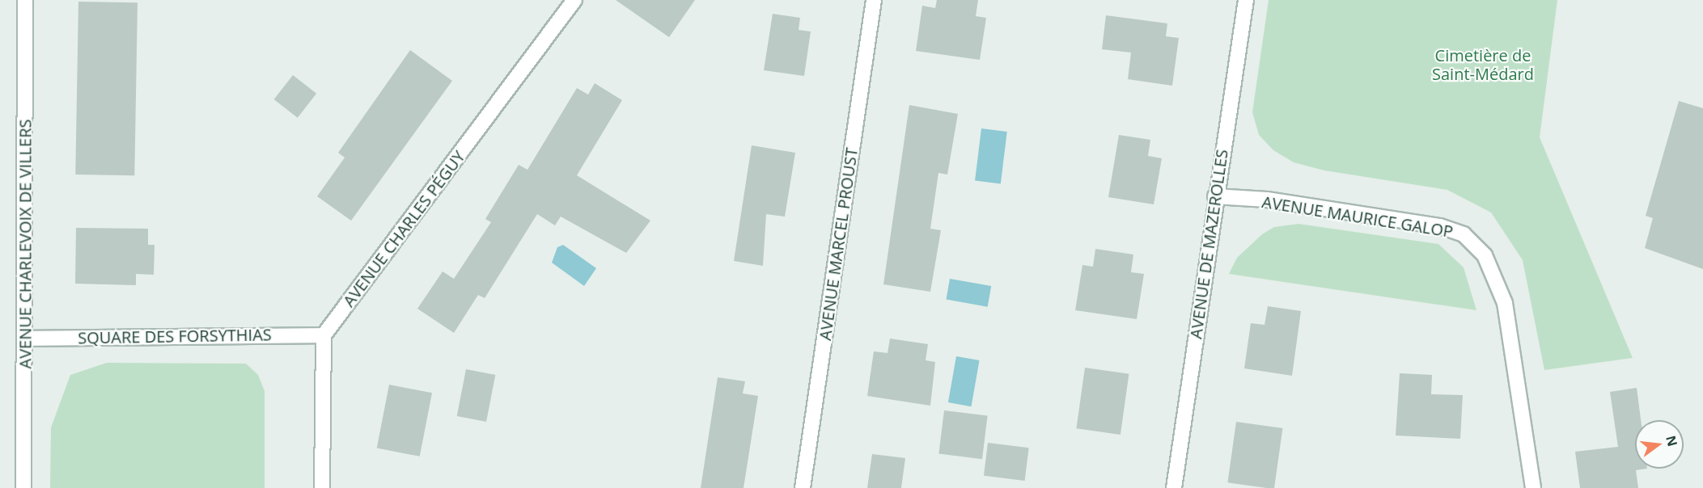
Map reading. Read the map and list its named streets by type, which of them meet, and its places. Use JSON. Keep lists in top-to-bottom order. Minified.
{"streets":{"street":["AVENUE MAURICE GALOP","AVENUE CHARLES PÉGUY","AVENUE CHARLEVOIX DE VILLERS","AVENUE MARCEL PROUST","AVENUE DE MAZEROLLES","SQUARE DES FORSYTHIAS"]},"crossings":[["AVENUE MAURICE GALOP","AVENUE DE MAZEROLLES"],["AVENUE CHARLES PÉGUY","SQUARE DES FORSYTHIAS"],["AVENUE CHARLEVOIX DE VILLERS","SQUARE DES FORSYTHIAS"]],"parks":["Cimetière de Saint-Médard"],"north":"right"}
